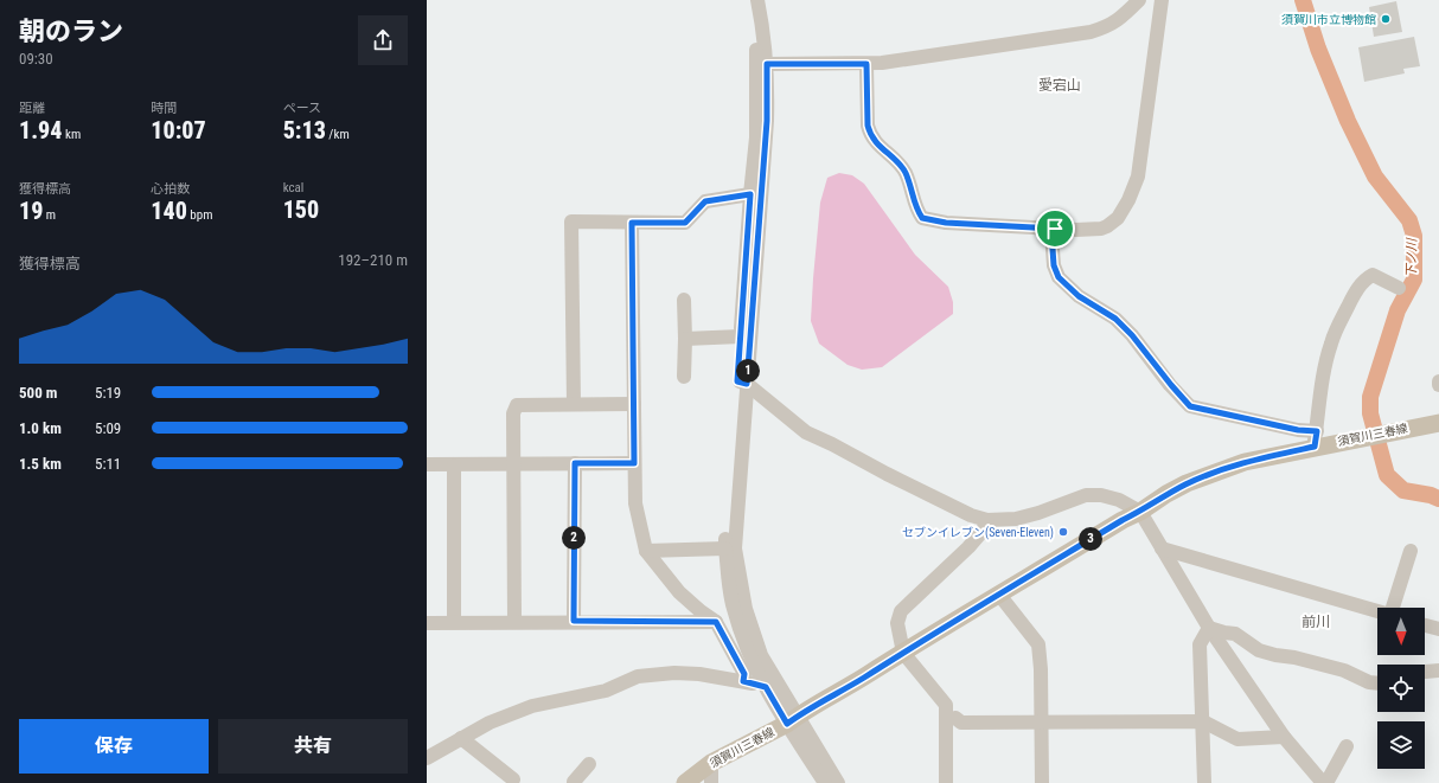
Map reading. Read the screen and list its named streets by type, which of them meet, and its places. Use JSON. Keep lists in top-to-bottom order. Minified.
{"streets":{"main road":["須賀川三春線"]},"districts":["愛宕山","前川"],"water":["下ノ川"],"places":["須賀川市立博物館","セブンイレブン(Seven-Eleven)"],"north":"bottom","page":{"heading":["朝のラン","09:30"],"stats":[["距離","1.94 km"],["時間","10:07"],["ペース","5:13 /km"],["獲得標高","19 m"],["心拍数","140 bpm"],["kcal","150"]],"chart":["獲得標高","192–210 m"],"pins":["1","2","3"],"list":[{"name":"500 m","note":"5:19"},{"name":"1.0 km","note":"5:09"},{"name":"1.5 km","note":"5:11"}],"buttons":["保存","共有"]}}
